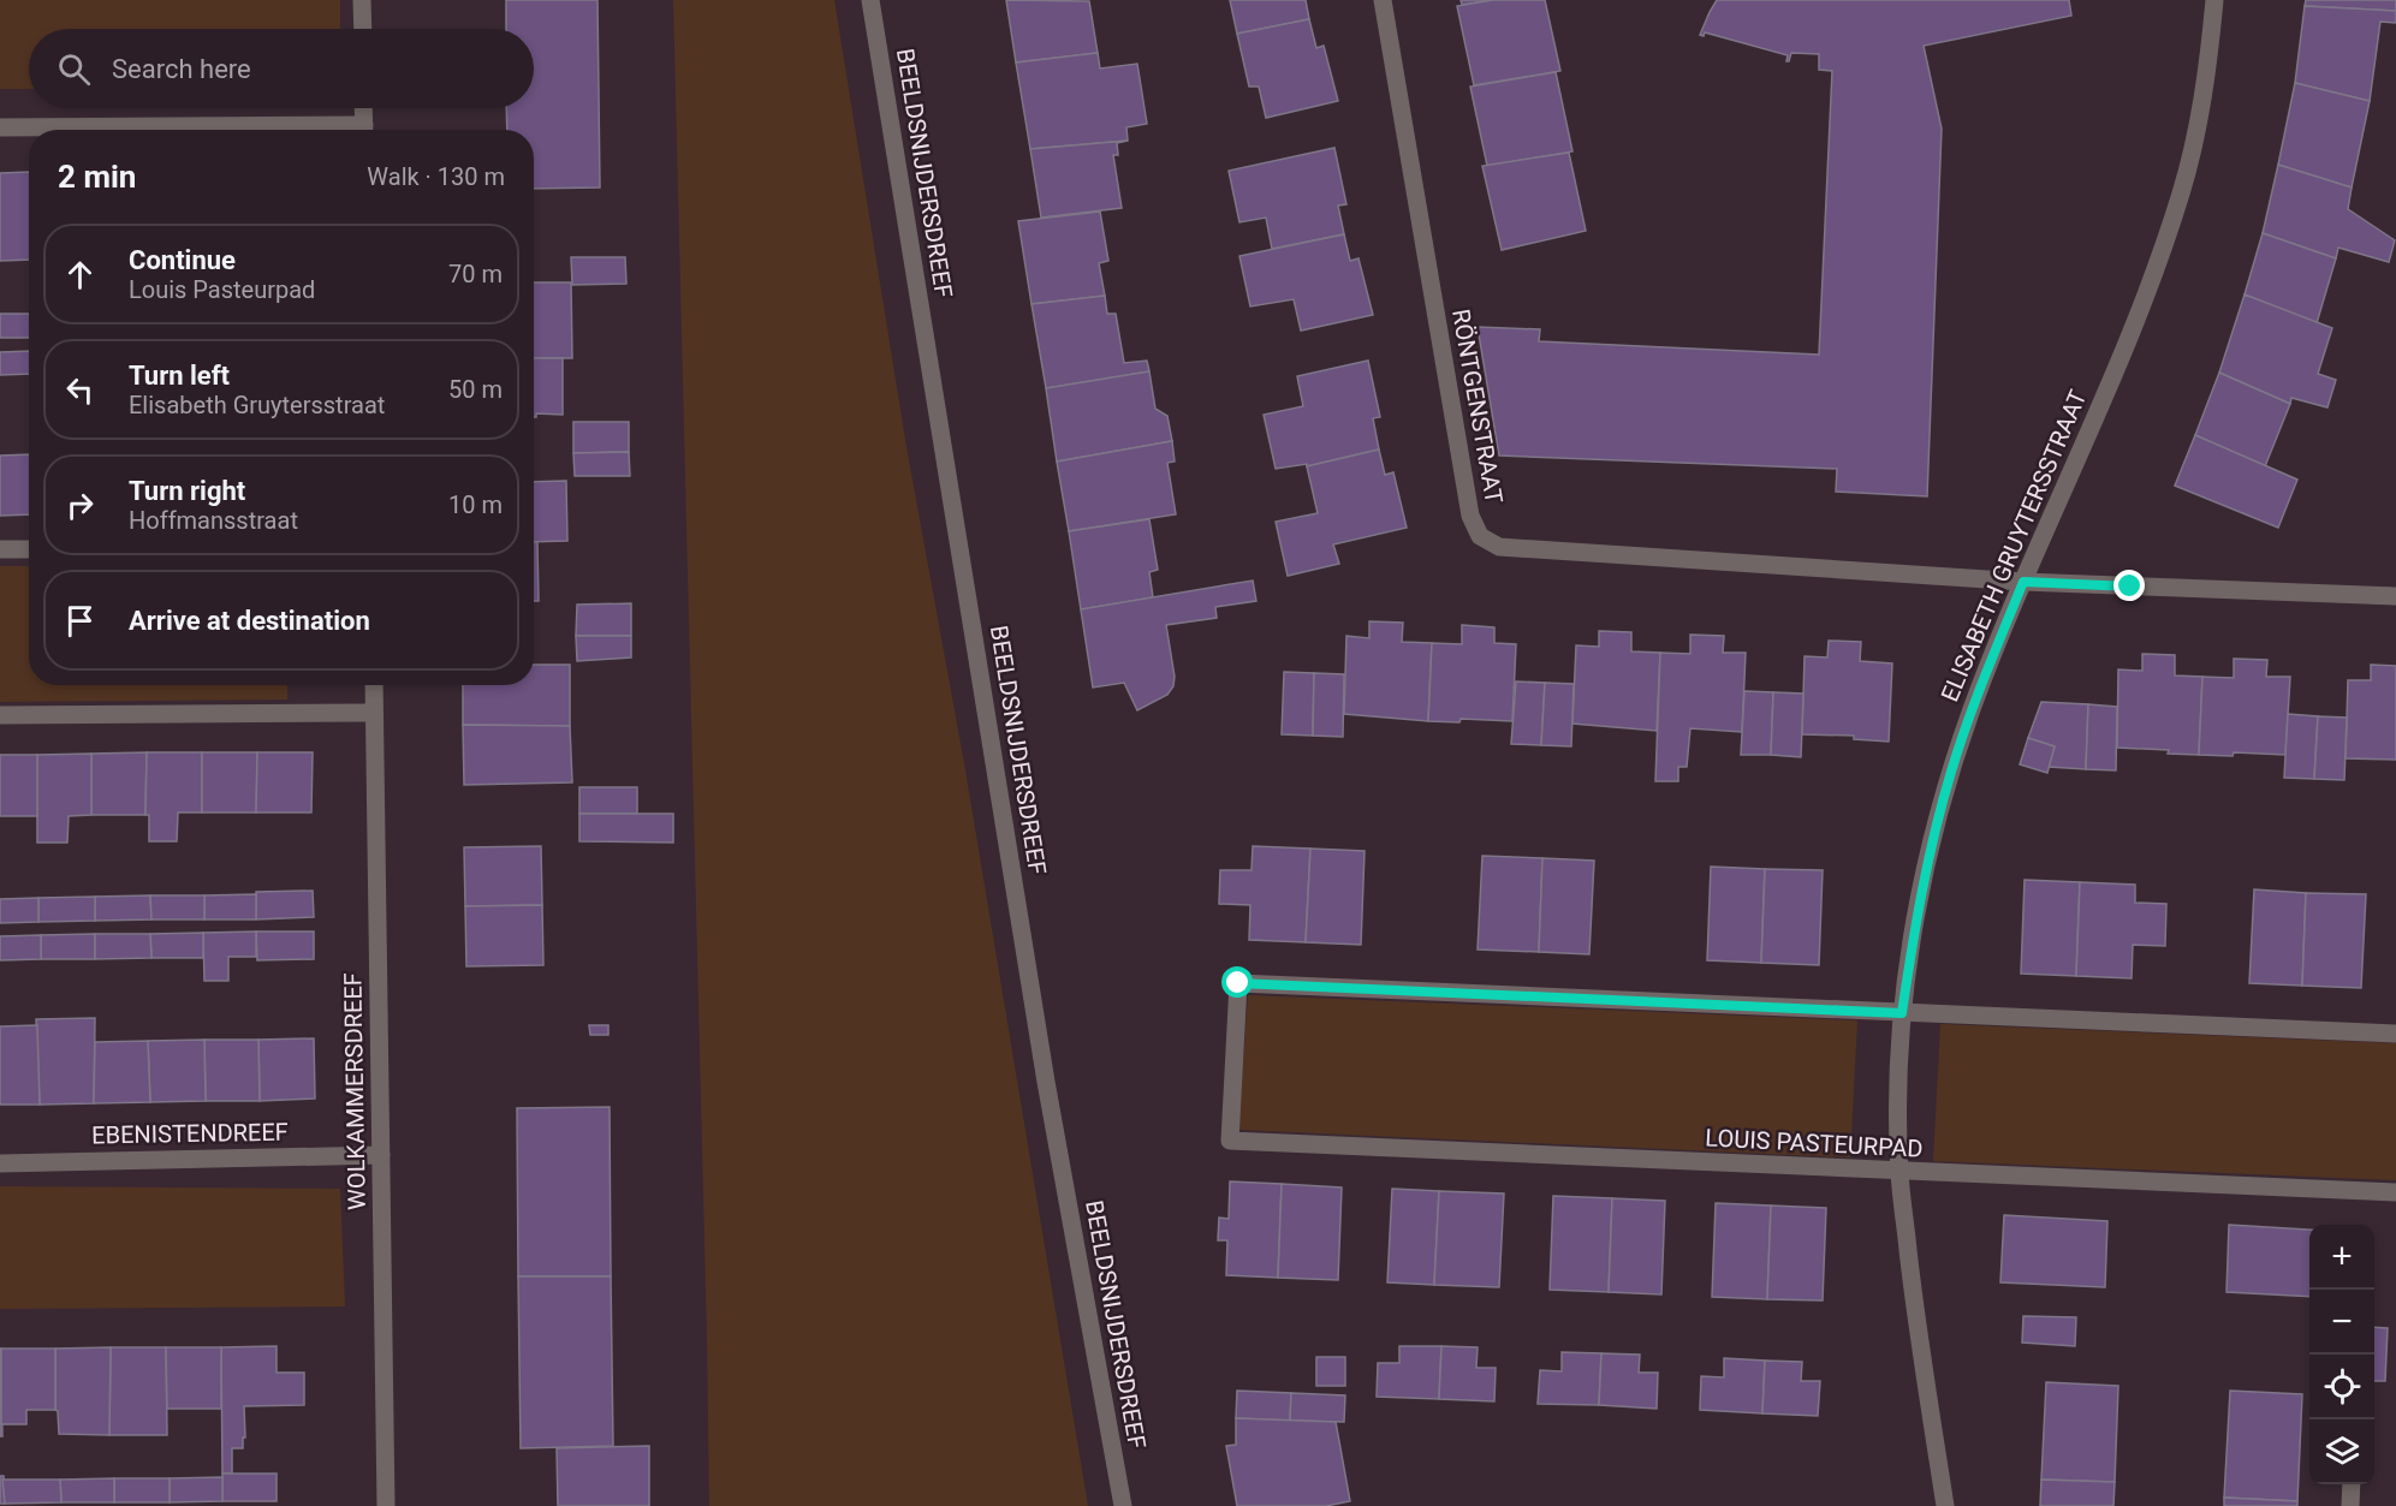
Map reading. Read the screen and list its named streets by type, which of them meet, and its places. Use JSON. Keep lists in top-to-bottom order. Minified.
{"streets":{"street":["BEELDSNIJDERSDREEF","RÖNTGENSTRAAT","ELISABETH GRUYTERSSTRAAT","WOLKAMMERSDREEF","EBENISTENDREEF","LOUIS PASTEURPAD"]},"crossings":[["RÖNTGENSTRAAT","ELISABETH GRUYTERSSTRAAT"],["ELISABETH GRUYTERSSTRAAT","LOUIS PASTEURPAD"],["WOLKAMMERSDREEF","EBENISTENDREEF"]],"page":{"search":"Search here","heading":["2 min","Walk · 130 m"],"list":[["Continue","Louis Pasteurpad","70 m"],["Turn left","Elisabeth Gruytersstraat","50 m"],["Turn right","Hoffmansstraat","10 m"],"Arrive at destination"],"map_buttons":["+","−"]}}
